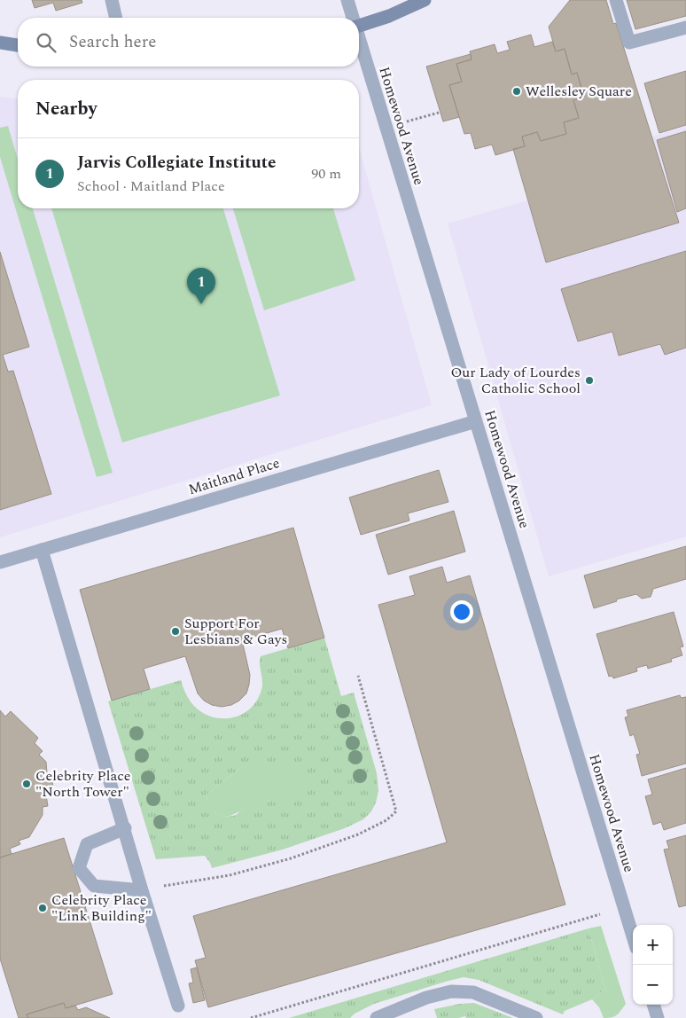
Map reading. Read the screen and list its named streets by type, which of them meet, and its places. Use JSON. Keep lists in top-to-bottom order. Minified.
{"streets":{"street":["Homewood Avenue","Maitland Place"]},"crossings":[["Homewood Avenue","Maitland Place"]],"places":["Wellesley Square","Our Lady of Lourdes Catholic School","Support For Lesbians & Gays","Celebrity Place \"North Tower\"","Celebrity Place \"Link Building\""],"page":{"search":"Search here","heading":"Nearby","list":[{"mark":"1","name":"Jarvis Collegiate Institute","note":"School · Maitland Place","value":"90 m"}],"pins":"1","map_buttons":["+","−"]}}
